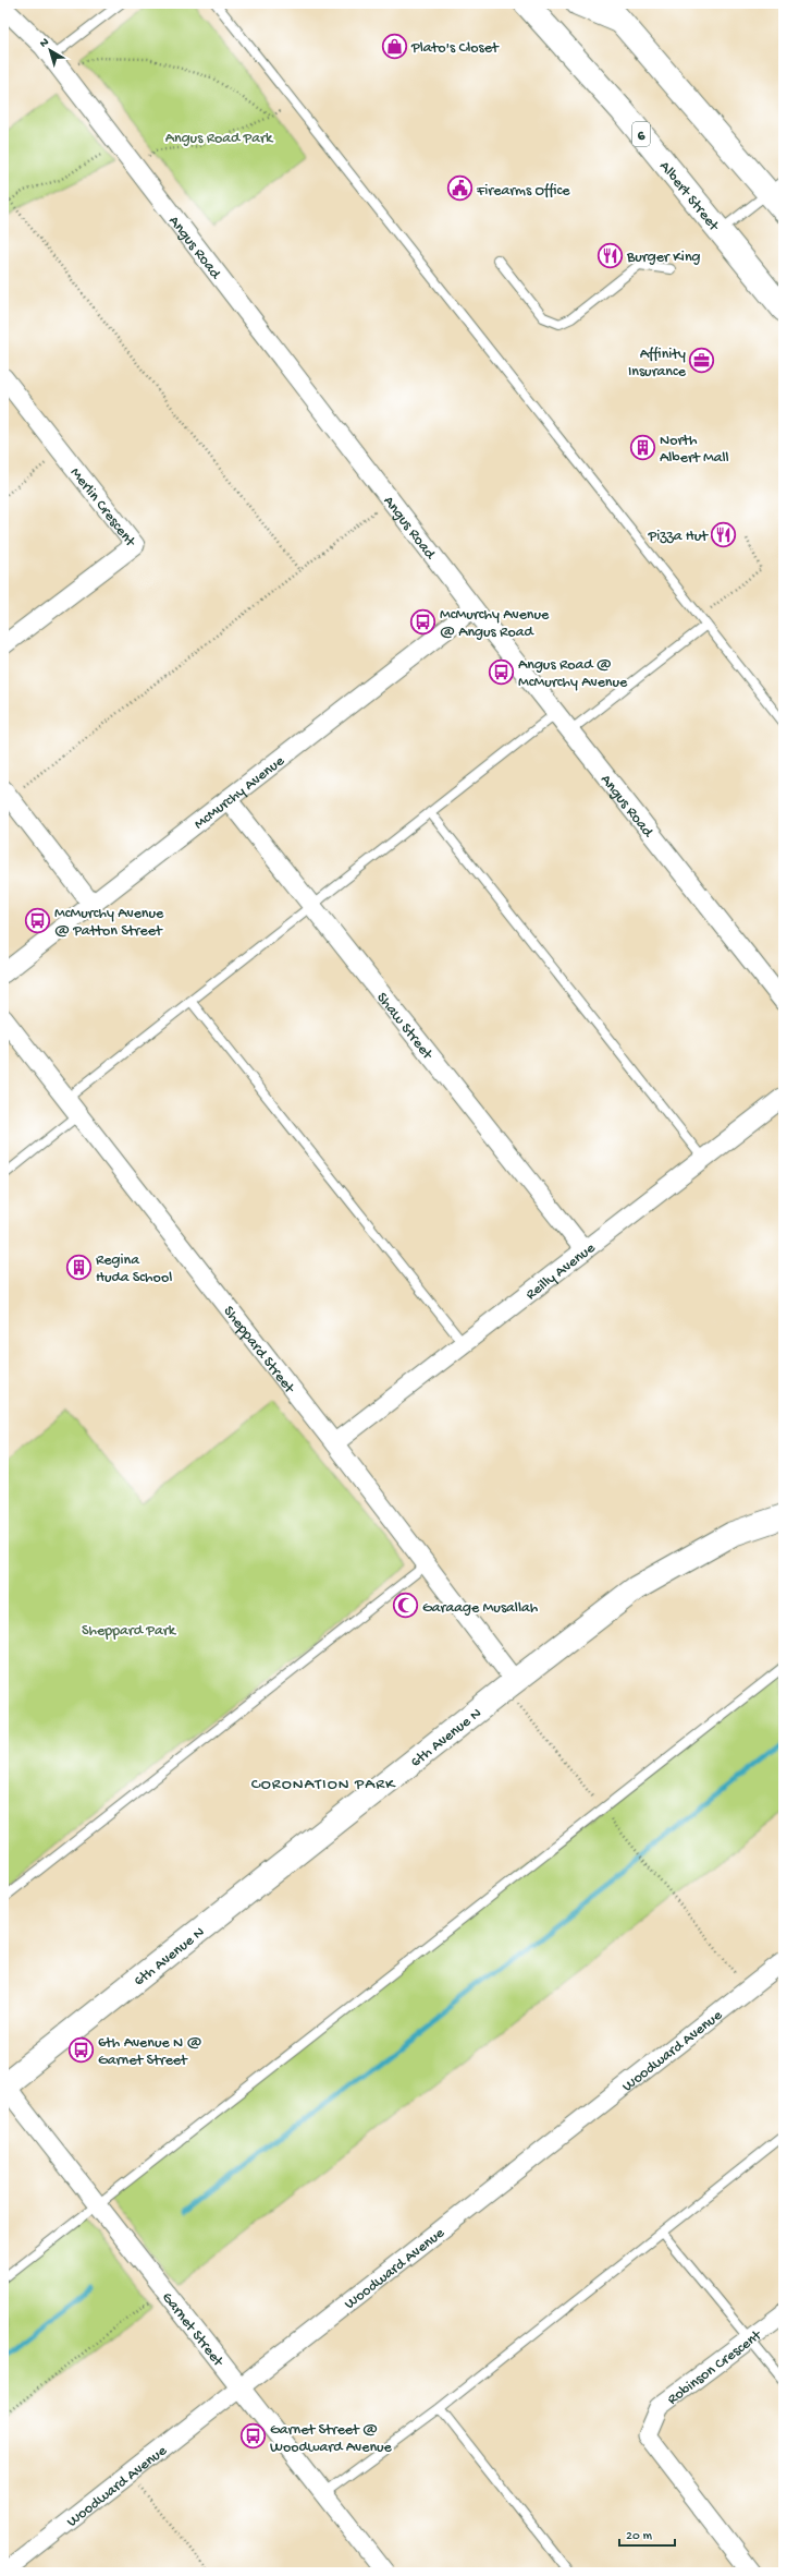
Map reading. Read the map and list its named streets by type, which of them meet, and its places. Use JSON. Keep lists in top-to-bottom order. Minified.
{"streets":{"street":["6","Albert Street","Angus Road","Merlin Crescent","McMurchy Avenue","Shaw Street","Reilly Avenue","Sheppard Street","6th Avenue N","Woodward Avenue","Garnet Street","Robinson Crescent"]},"crossings":[["Angus Road","McMurchy Avenue"],["McMurchy Avenue","Shaw Street"],["Shaw Street","Reilly Avenue"],["Reilly Avenue","Sheppard Street"],["Sheppard Street","6th Avenue N"],["6th Avenue N","Garnet Street"],["Woodward Avenue","Garnet Street"]],"districts":["CORONATION PARK"],"parks":["Angus Road Park","Sheppard Park"],"places":{"shop":["Plato's Closet"],"public building":["Firearms Office"],"restaurant":["Burger King","Pizza Hut"],"office":["Affinity Insurance"],"building":["North Albert Mall","Regina Huda School"],"bus stop":["McMurchy Avenue @ Angus Road","Angus Road @ McMurchy Avenue","McMurchy Avenue @ Patton Street","6th Avenue N @ Garnet Street","Garnet Street @ Woodward Avenue"],"mosque":["Garaage Musallah"]},"scale_bar":"20 m","north":"top left"}
